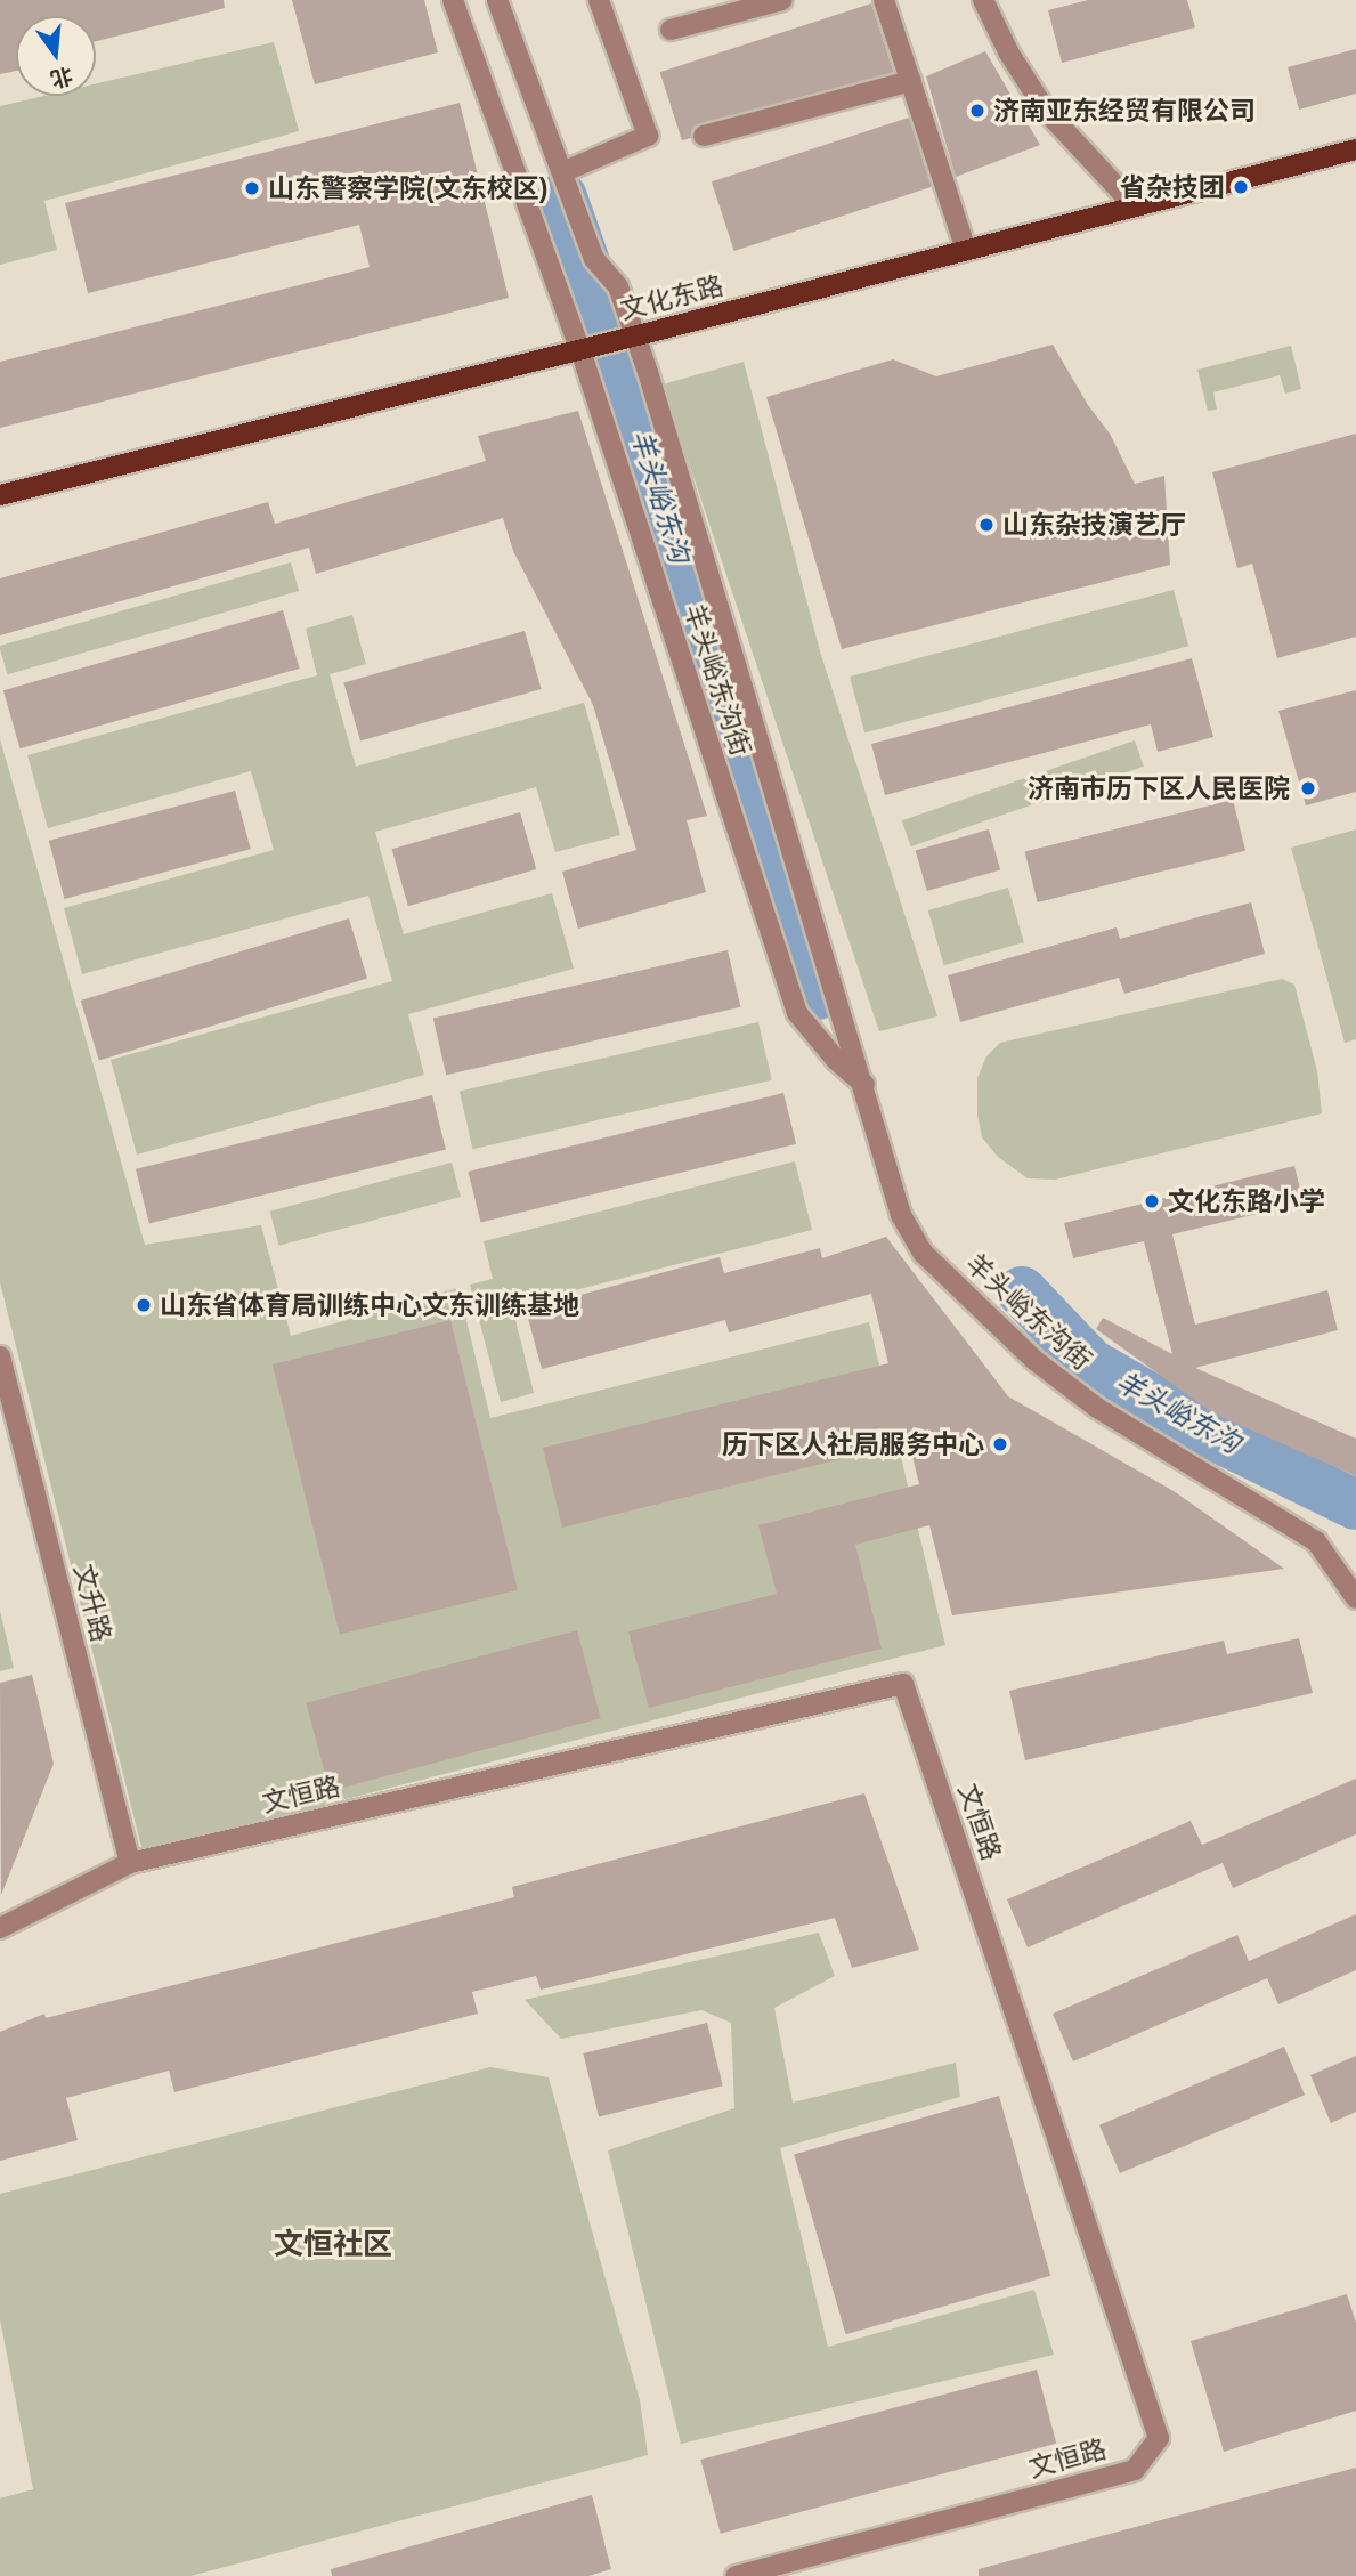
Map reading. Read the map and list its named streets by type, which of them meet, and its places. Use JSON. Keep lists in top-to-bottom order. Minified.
{"streets":{"main road":["文化东路"],"street":["羊头峪东沟街","文升路","文恒路"]},"crossings":[["文化东路","羊头峪东沟街"],["文升路","文恒路"]],"districts":["文恒社区"],"water":["羊头峪东沟"],"places":["济南亚东经贸有限公司","省杂技团","山东警察学院(文东校区)","山东杂技演艺厅","济南市历下区人民医院","文化东路小学","山东省体育局训练中心文东训练基地","历下区人社局服务中心"],"north":"bottom"}
